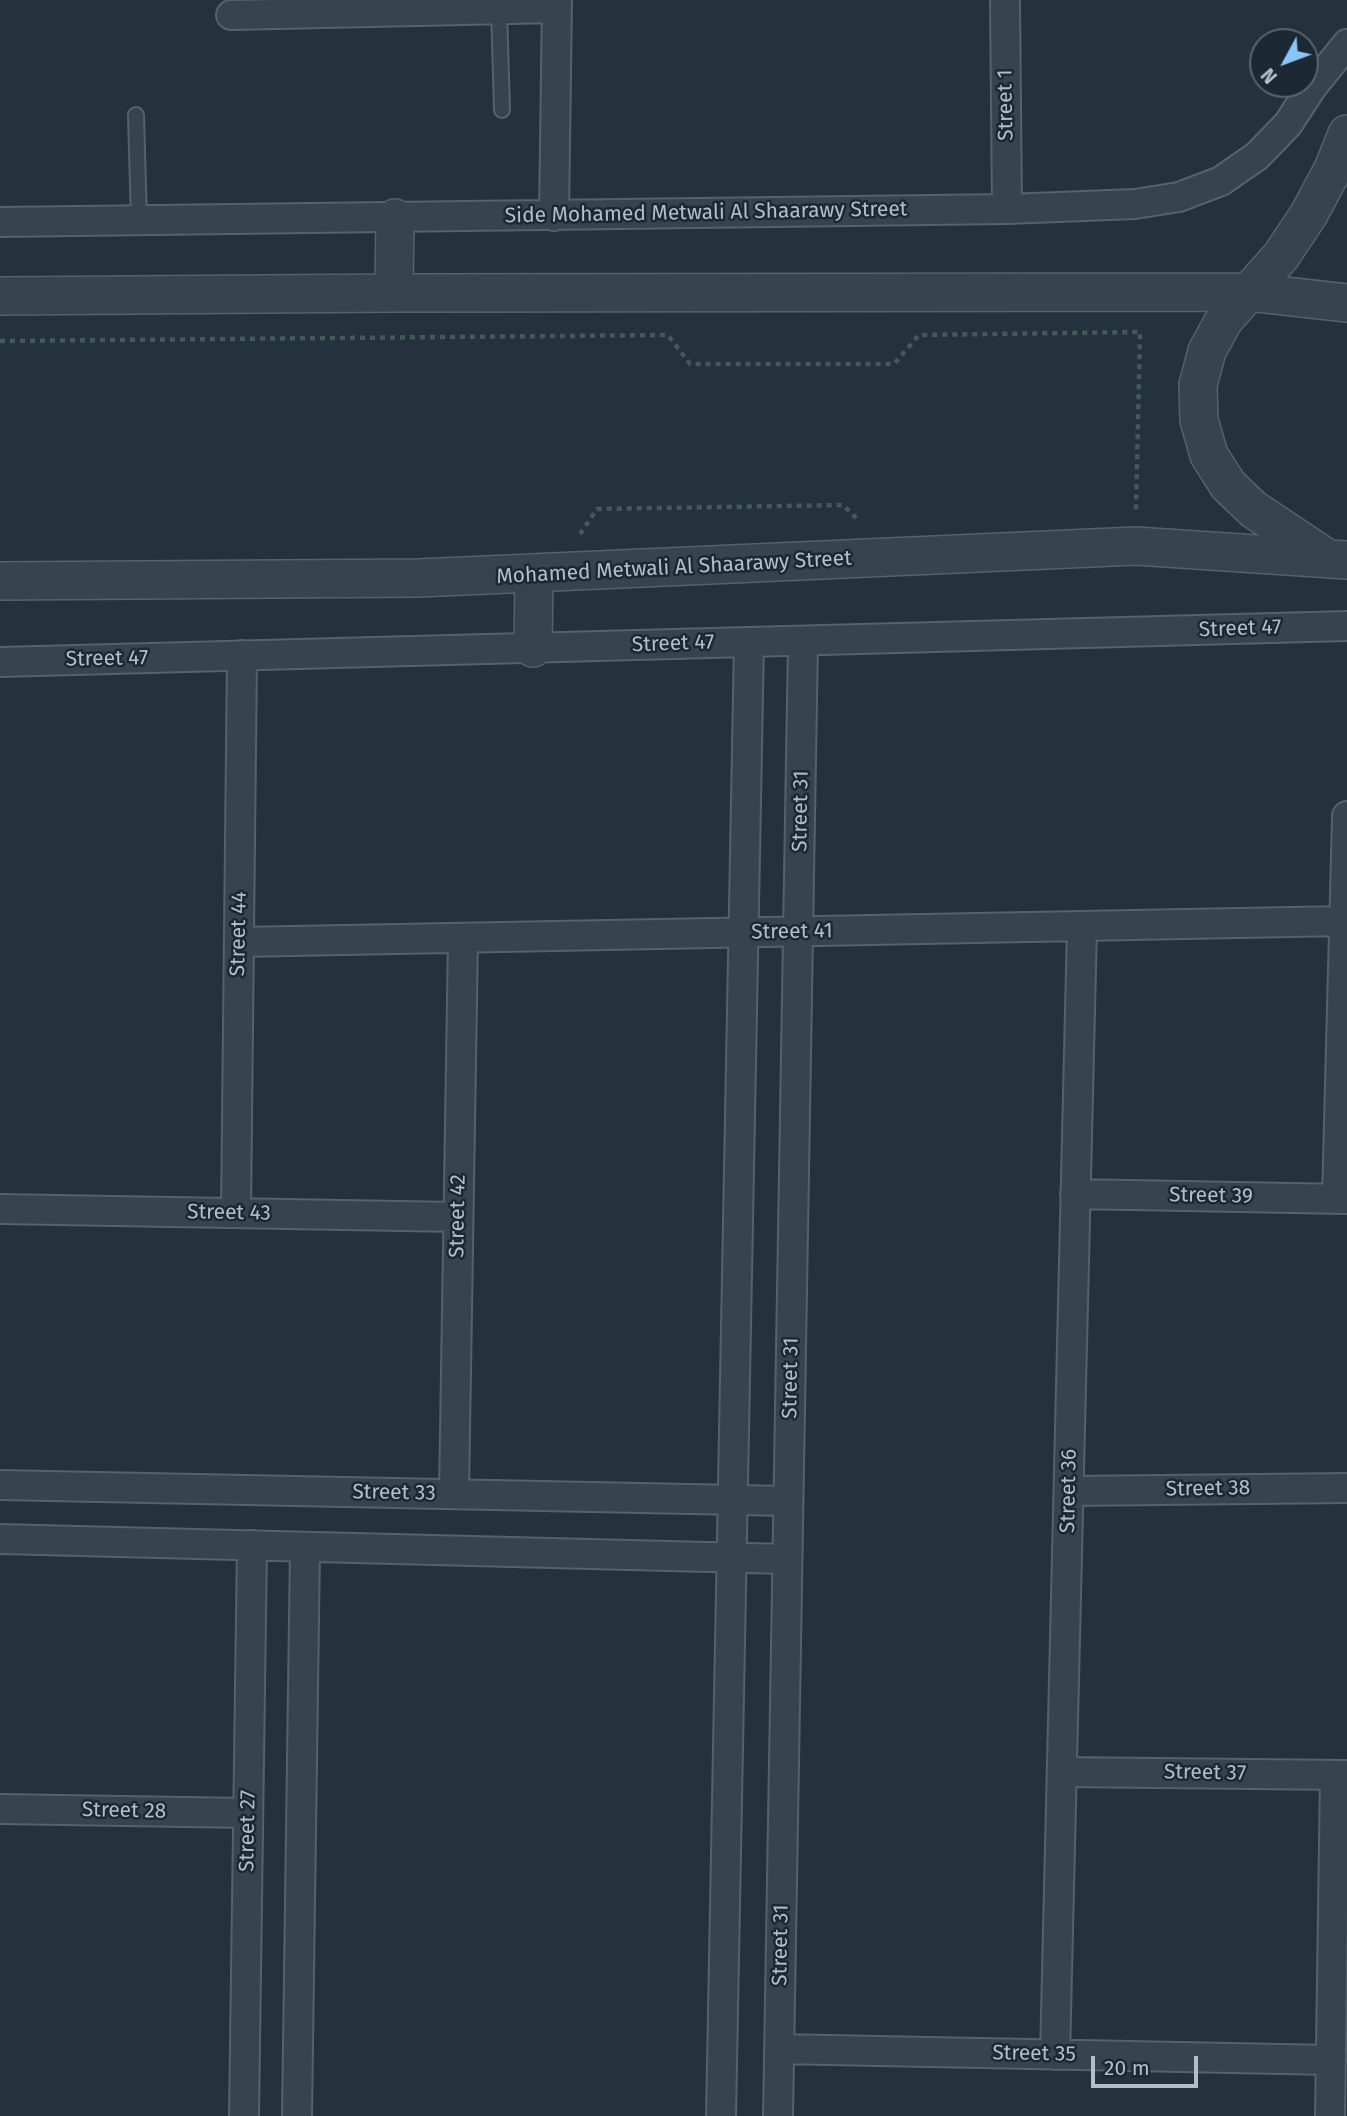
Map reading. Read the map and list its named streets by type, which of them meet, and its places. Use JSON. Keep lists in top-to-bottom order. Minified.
{"streets":{"street":["Street 1","Side Mohamed Metwali Al Shaarawy Street","Mohamed Metwali Al Shaarawy Street","Street 47","Street 31","Street 41","Street 44","Street 39","Street 43","Street 42","Street 38","Street 36","Street 33","Street 37","Street 28","Street 27","Street 35"]},"crossings":[["Street 1","Side Mohamed Metwali Al Shaarawy Street"],["Street 47","Street 31"],["Street 47","Street 44"],["Street 31","Street 41"],["Street 31","Street 33"],["Street 31","Street 35"],["Street 41","Street 44"],["Street 41","Street 42"],["Street 41","Street 36"],["Street 44","Street 43"],["Street 39","Street 36"],["Street 43","Street 42"],["Street 42","Street 33"],["Street 38","Street 36"],["Street 36","Street 37"],["Street 36","Street 35"],["Street 28","Street 27"]],"scale_bar":"20 m","north":"bottom left"}
